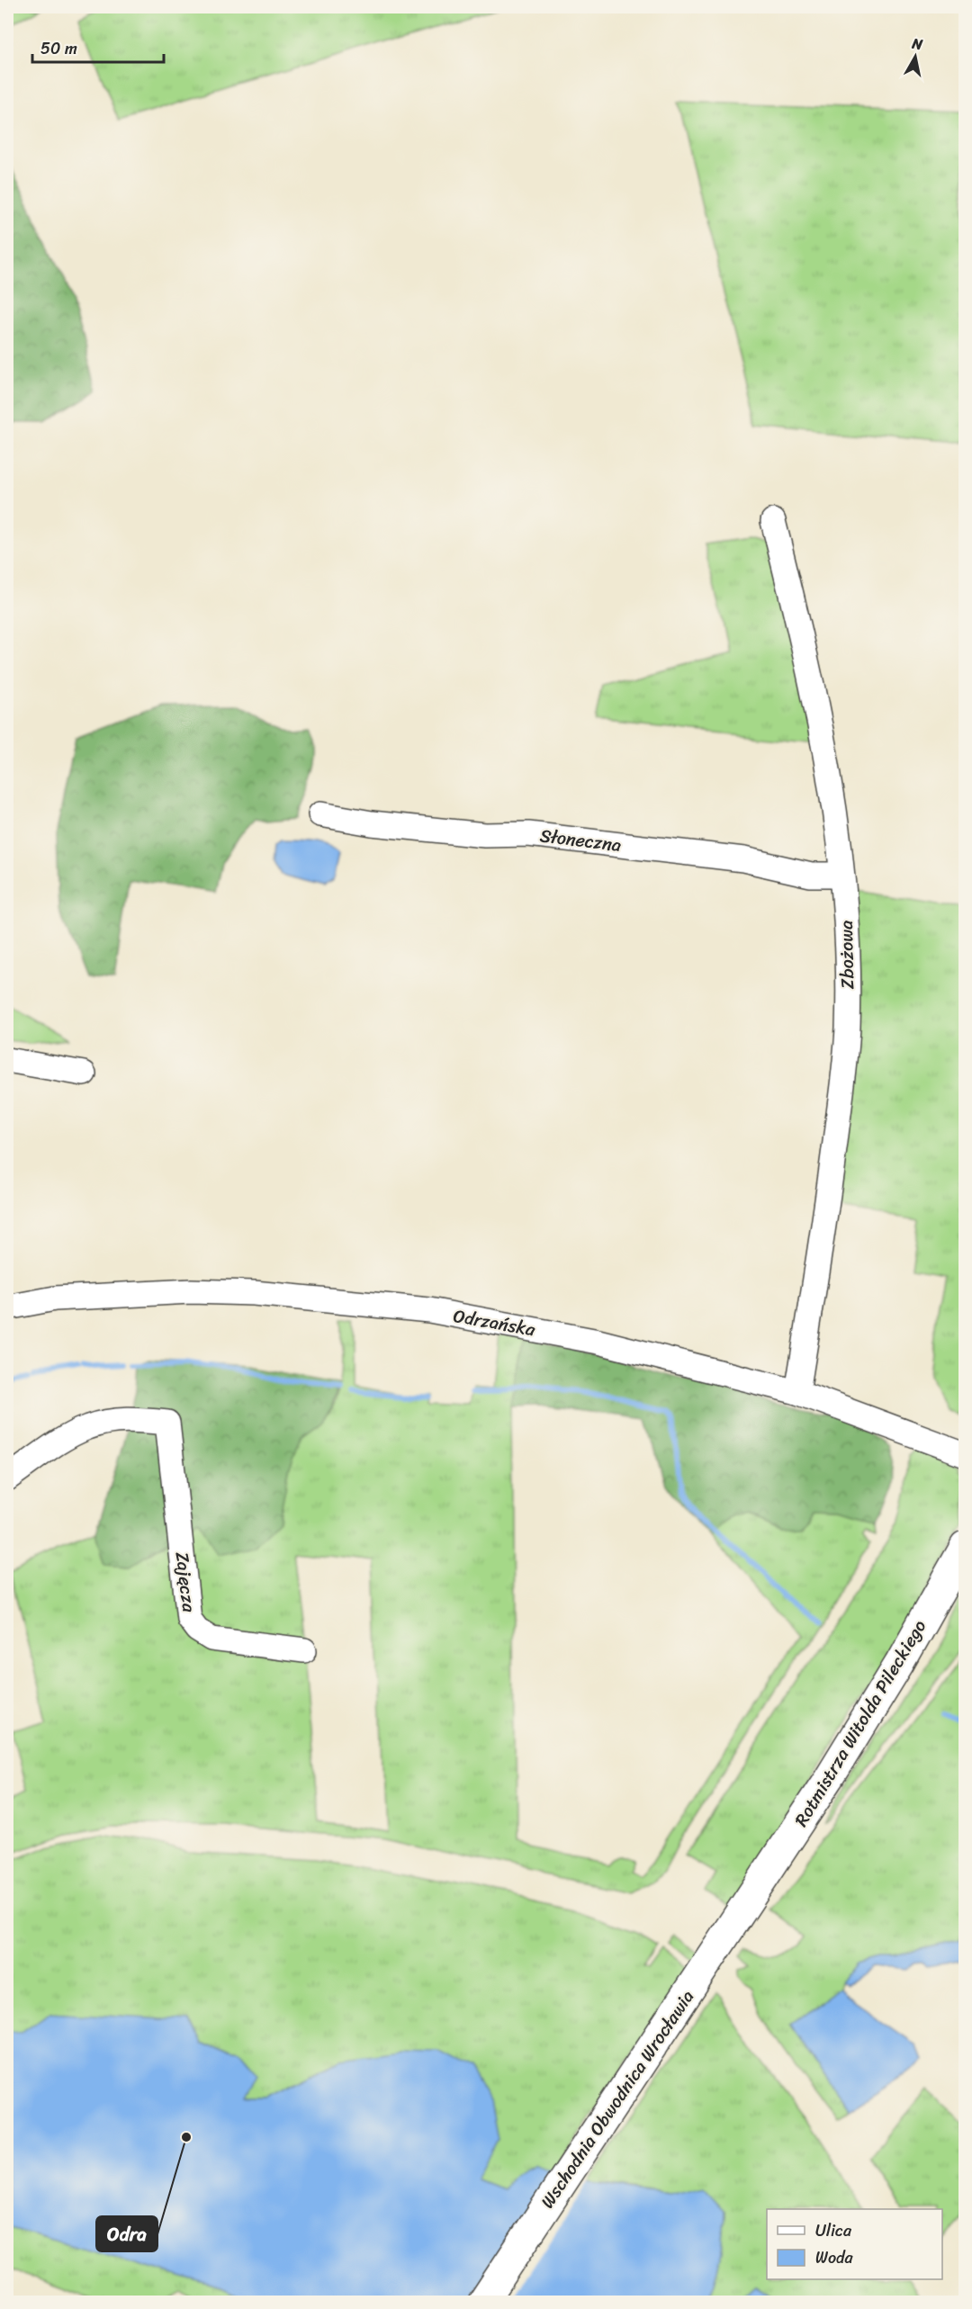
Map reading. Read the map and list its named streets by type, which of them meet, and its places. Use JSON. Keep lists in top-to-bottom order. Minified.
{"streets":{"main road":["Rotmistrza Witolda Pileckiego","Wschodnia Obwodnica Wrocławia"],"street":["Słoneczna","Zbożowa","Odrzańska","Zajęcza"]},"crossings":[["Słoneczna","Zbożowa"],["Zbożowa","Odrzańska"],["Rotmistrza Witolda Pileckiego","Wschodnia Obwodnica Wrocławia"]],"places":["Odra"],"legend":["Ulica","Woda"],"scale_bar":"50 m","north":"top"}
